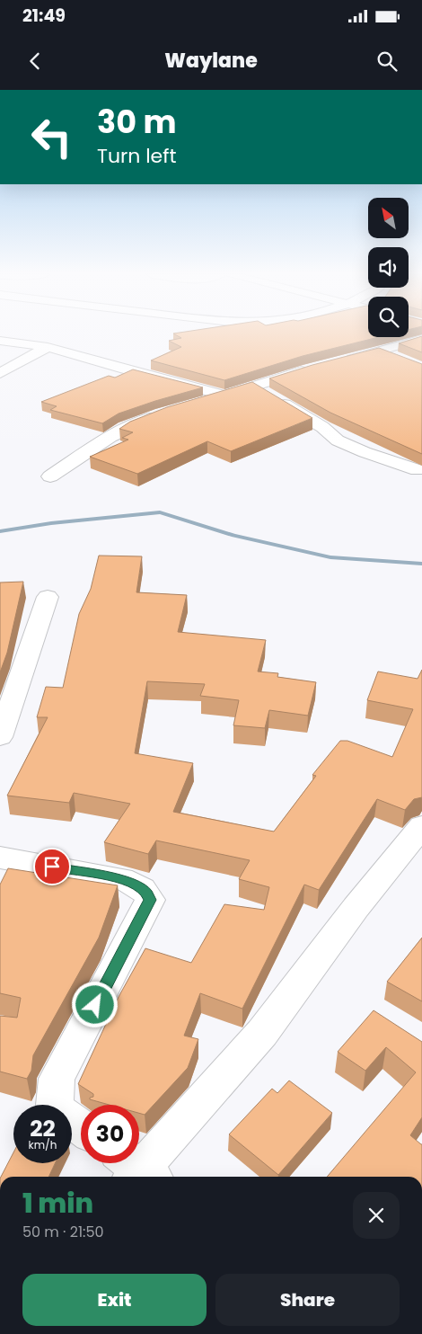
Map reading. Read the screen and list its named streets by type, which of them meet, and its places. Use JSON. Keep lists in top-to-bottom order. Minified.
{"north":"top left","page":{"status":"21:49","header":"Waylane","turn":["30 m","Turn left"],"speed":"22 km/h","limit":"30","heading":["1 min","50 m · 21:50"],"buttons":["Exit","Share"]}}
